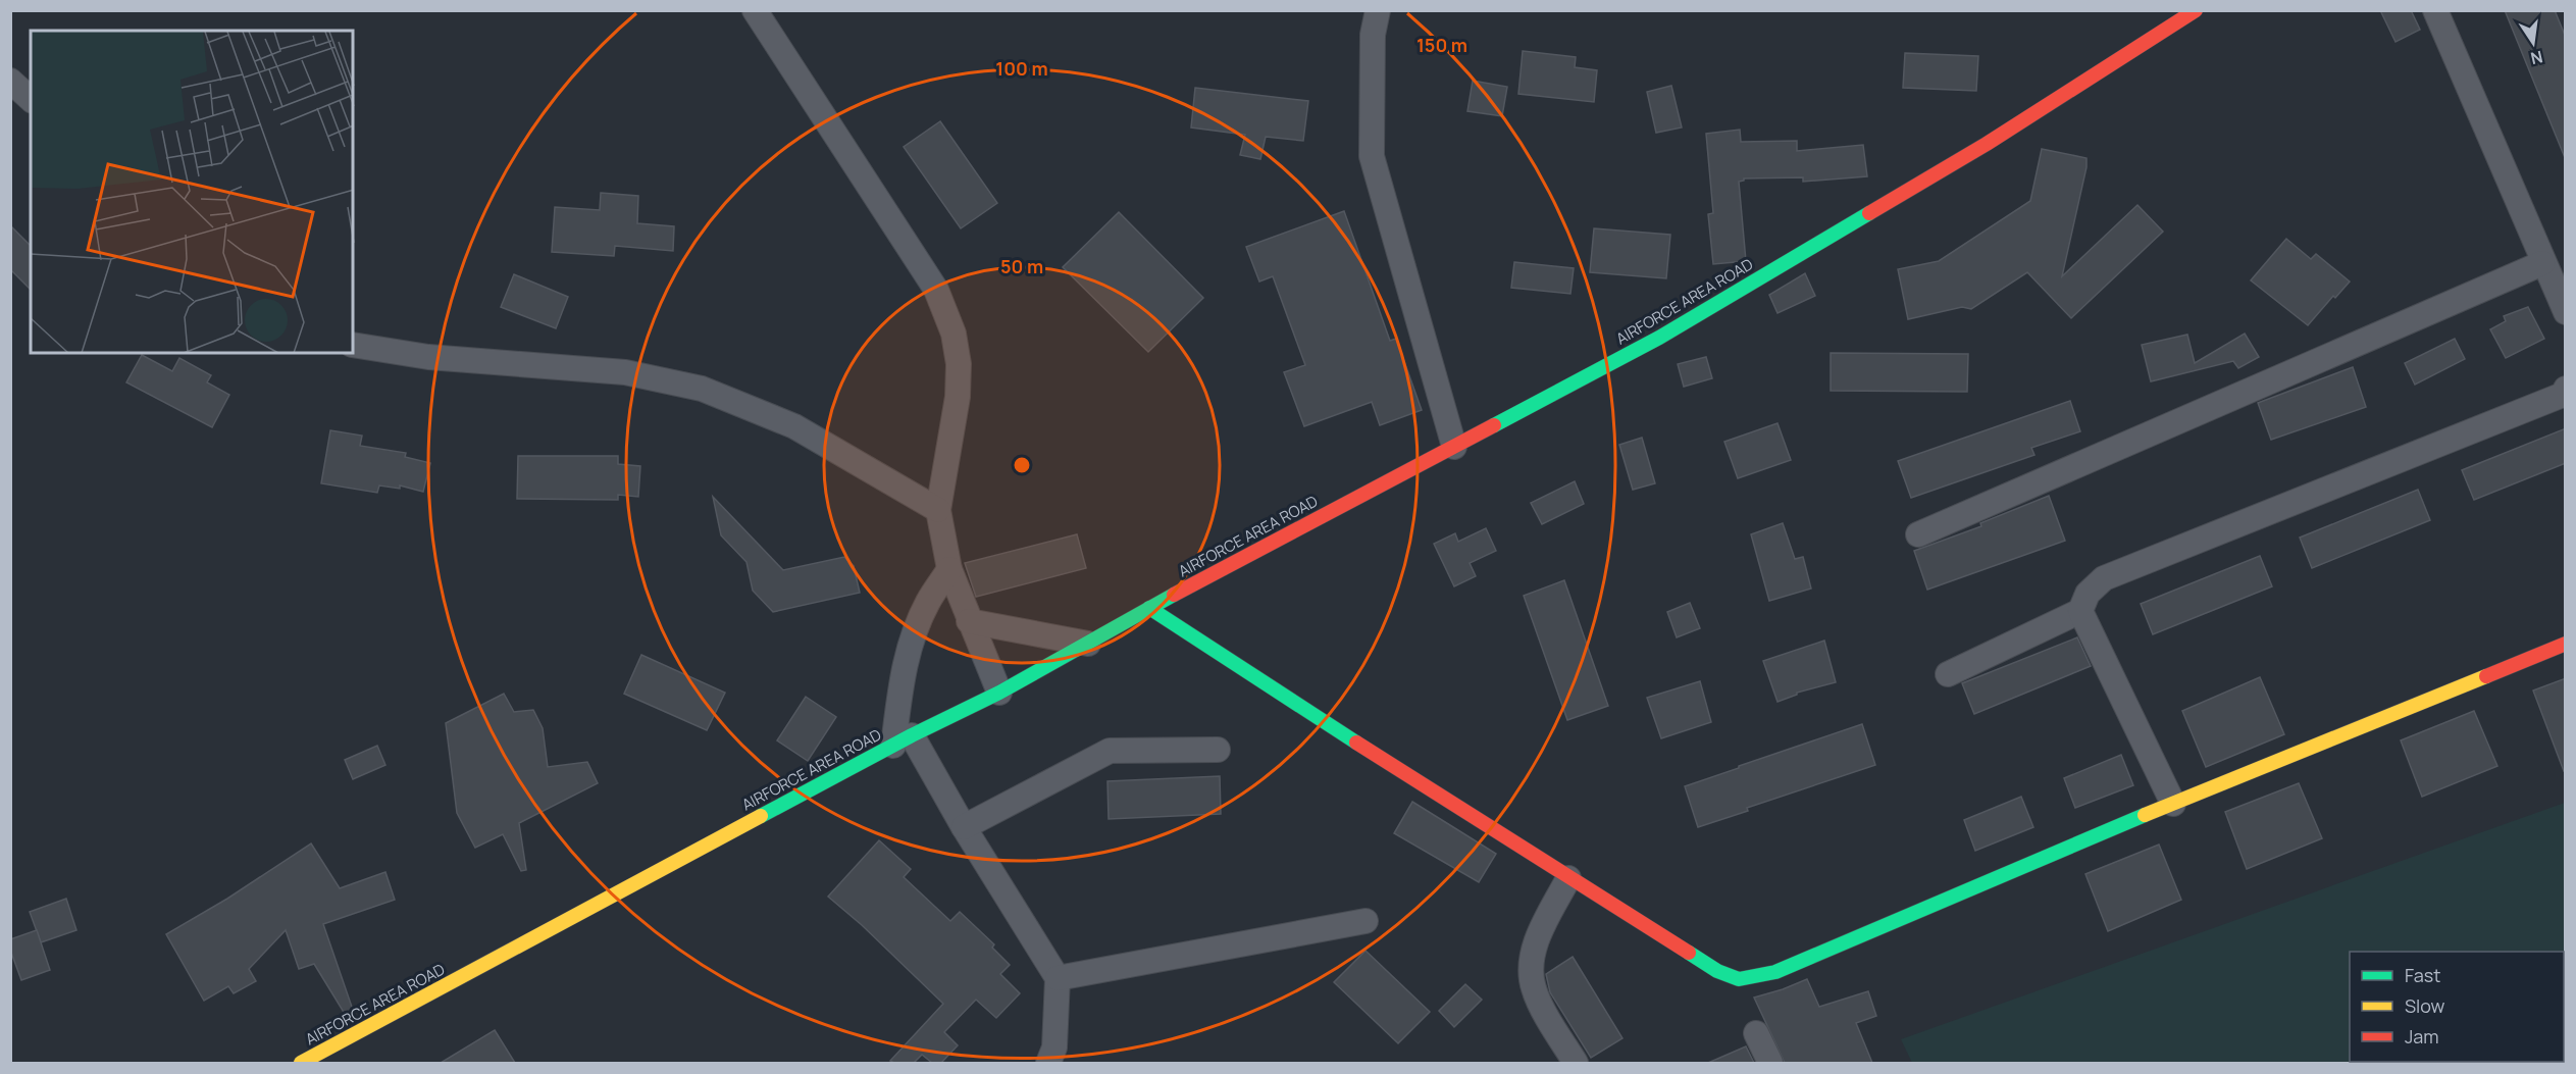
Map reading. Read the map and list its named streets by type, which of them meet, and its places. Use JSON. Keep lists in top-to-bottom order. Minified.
{"streets":{"street":["AIRFORCE AREA ROAD"]},"legend":["Fast","Slow","Jam"],"north":"bottom","rings":["150 m","100 m","50 m"]}
